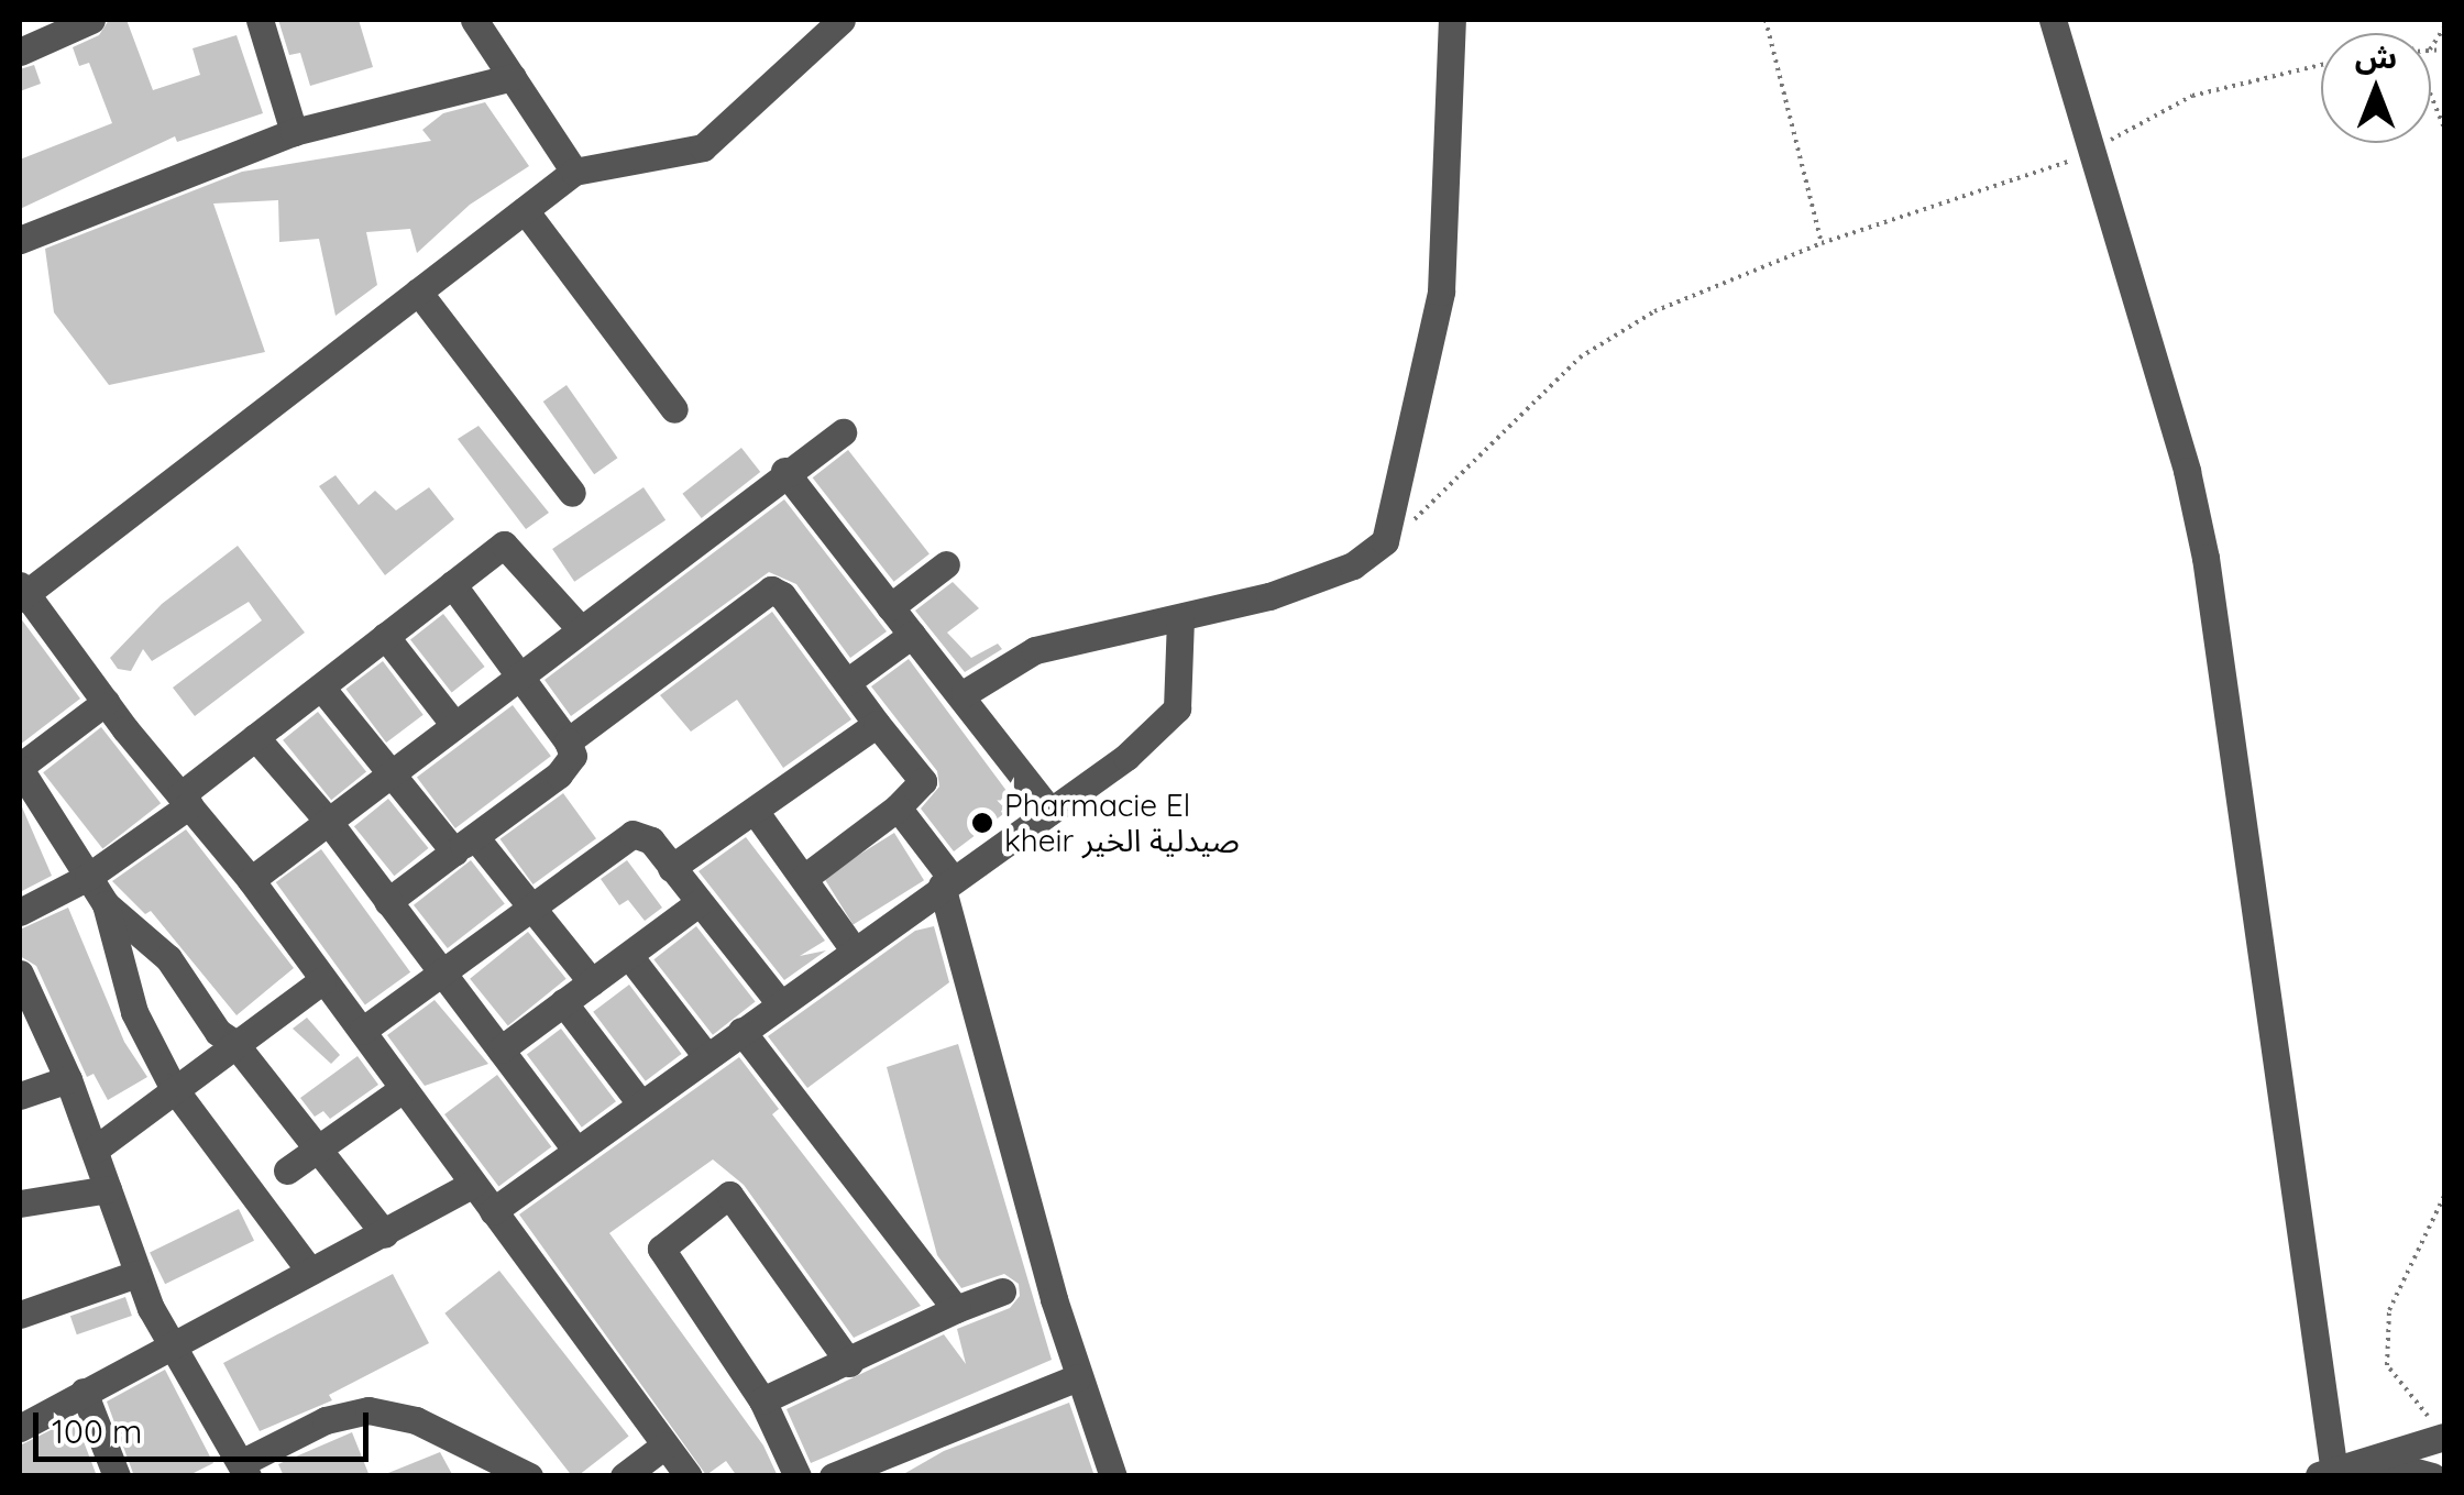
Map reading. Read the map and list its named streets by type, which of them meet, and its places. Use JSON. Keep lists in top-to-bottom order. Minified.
{"places":["Pharmacie El kheir صيدلية الخير"],"scale_bar":"100 m","north":"top"}
